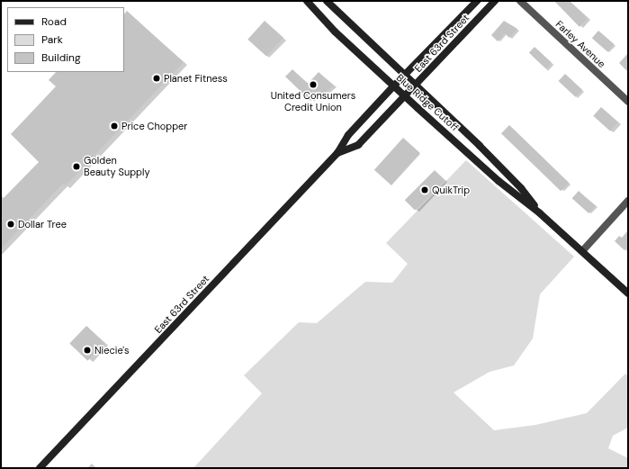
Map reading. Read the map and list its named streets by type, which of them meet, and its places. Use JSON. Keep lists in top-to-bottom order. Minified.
{"streets":{"main road":["East 63rd Street","Blue Ridge Cutoff"],"street":["Farley Avenue"]},"crossings":[["East 63rd Street","Blue Ridge Cutoff"]],"places":["Planet Fitness","United Consumers Credit Union","Price Chopper","Golden Beauty Supply","QuikTrip","Dollar Tree","Niecie's"],"legend":["Road","Park","Building"]}
